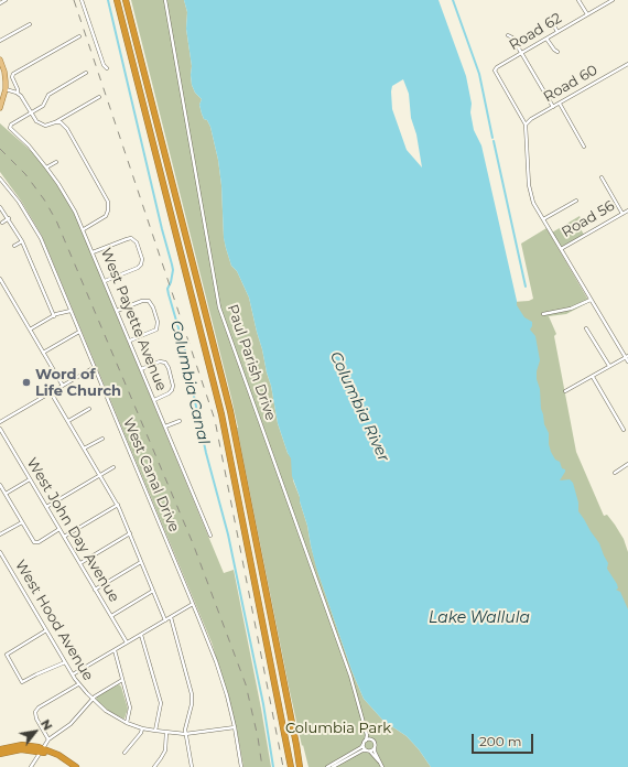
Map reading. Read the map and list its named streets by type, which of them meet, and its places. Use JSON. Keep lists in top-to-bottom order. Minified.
{"streets":{"street":["Road 62","Road 60","Road 56","West Payette Avenue","Paul Parish Drive","West Canal Drive","West John Day Avenue","West Hood Avenue"]},"crossings":[["Road 62","Road 60"],["West Canal Drive","West Hood Avenue"]],"water":["Columbia Canal","Columbia River","Lake Wallula"],"parks":["Columbia Park"],"places":["Word of Life Church"],"scale_bar":"200 m","north":"top right"}
